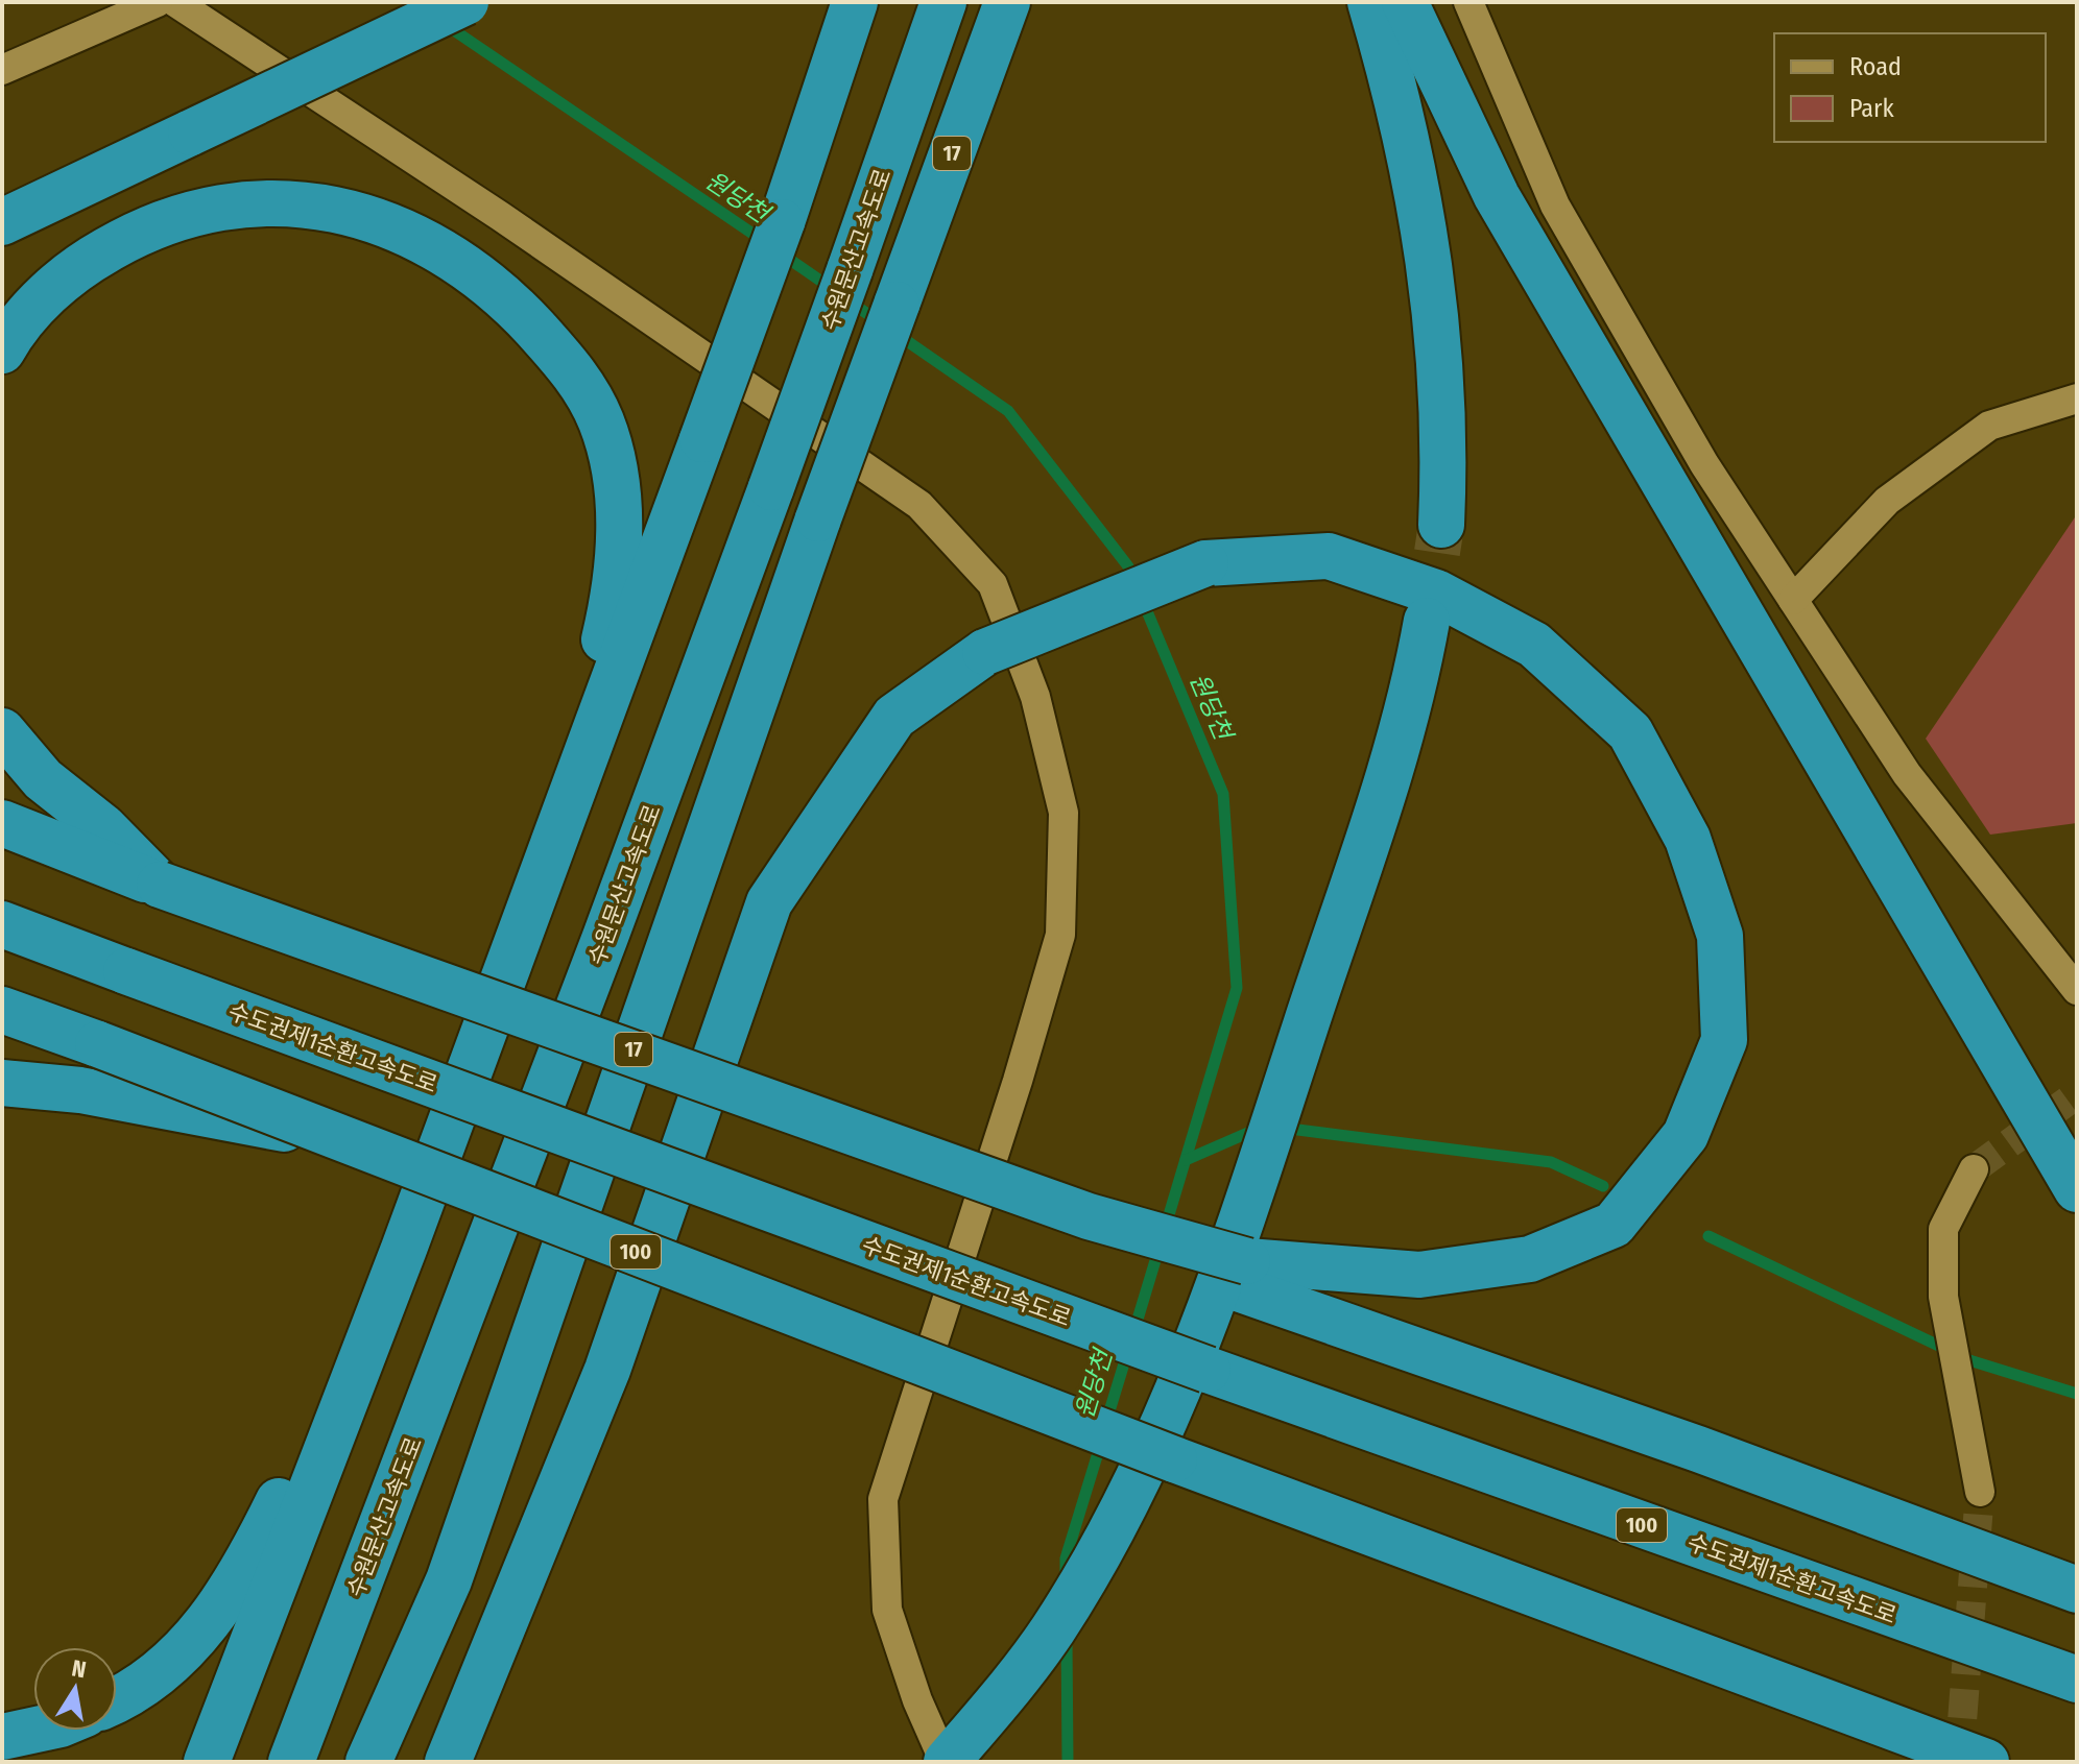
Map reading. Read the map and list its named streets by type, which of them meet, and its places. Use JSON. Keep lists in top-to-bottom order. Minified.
{"streets":{"highway":["17","수원문산고속도로","수도권제1순환고속도로","100"]},"water":["원당천"],"legend":["Road","Park"],"north":"top"}
